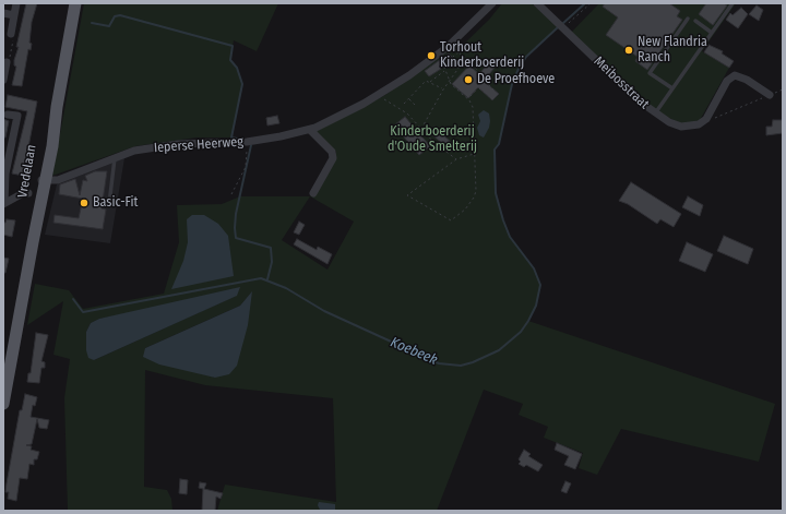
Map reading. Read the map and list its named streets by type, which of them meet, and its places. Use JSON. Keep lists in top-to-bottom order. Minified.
{"streets":{"main road":["Vredelaan"],"street":["Meibosstraat","Ieperse Heerweg"]},"crossings":[["Ieperse Heerweg","Vredelaan"]],"water":["Koebeek"],"parks":["Kinderboerderij d'Oude Smelterij"],"places":["New Flandria Ranch","Torhout Kinderboerderij","De Proefhoeve","Basic-Fit"]}
